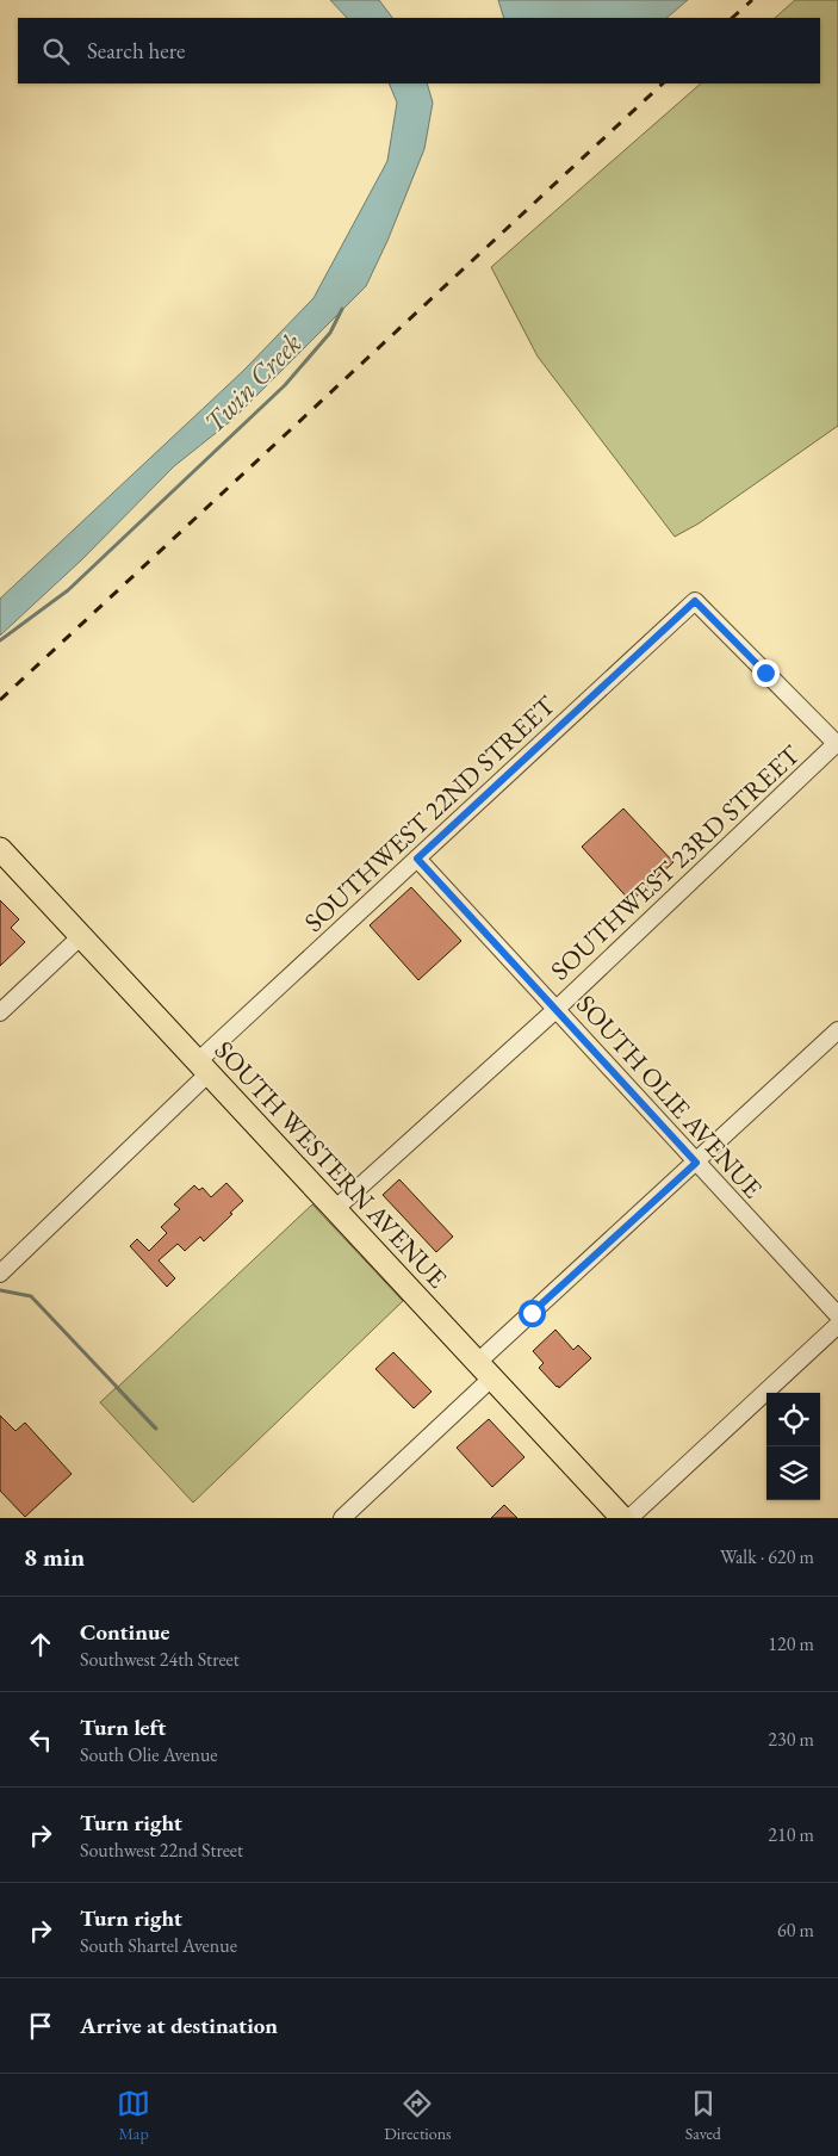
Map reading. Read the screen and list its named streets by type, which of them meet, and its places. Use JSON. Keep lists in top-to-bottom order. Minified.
{"streets":{"main road":["SOUTH WESTERN AVENUE"],"street":["SOUTHWEST 22ND STREET","SOUTHWEST 23RD STREET","SOUTH OLIE AVENUE"]},"crossings":[["SOUTHWEST 22ND STREET","SOUTHWEST 23RD STREET"],["SOUTHWEST 22ND STREET","SOUTH OLIE AVENUE"],["SOUTHWEST 22ND STREET","SOUTH WESTERN AVENUE"],["SOUTHWEST 23RD STREET","SOUTH OLIE AVENUE"],["SOUTHWEST 23RD STREET","SOUTH WESTERN AVENUE"]],"water":["Twin Creek"],"page":{"search":"Search here","heading":["8 min","Walk · 620 m"],"list":[["Continue","Southwest 24th Street","120 m"],["Turn left","South Olie Avenue","230 m"],["Turn right","Southwest 22nd Street","210 m"],["Turn right","South Shartel Avenue","60 m"],"Arrive at destination"],"nav":["Map","Directions","Saved"]}}
